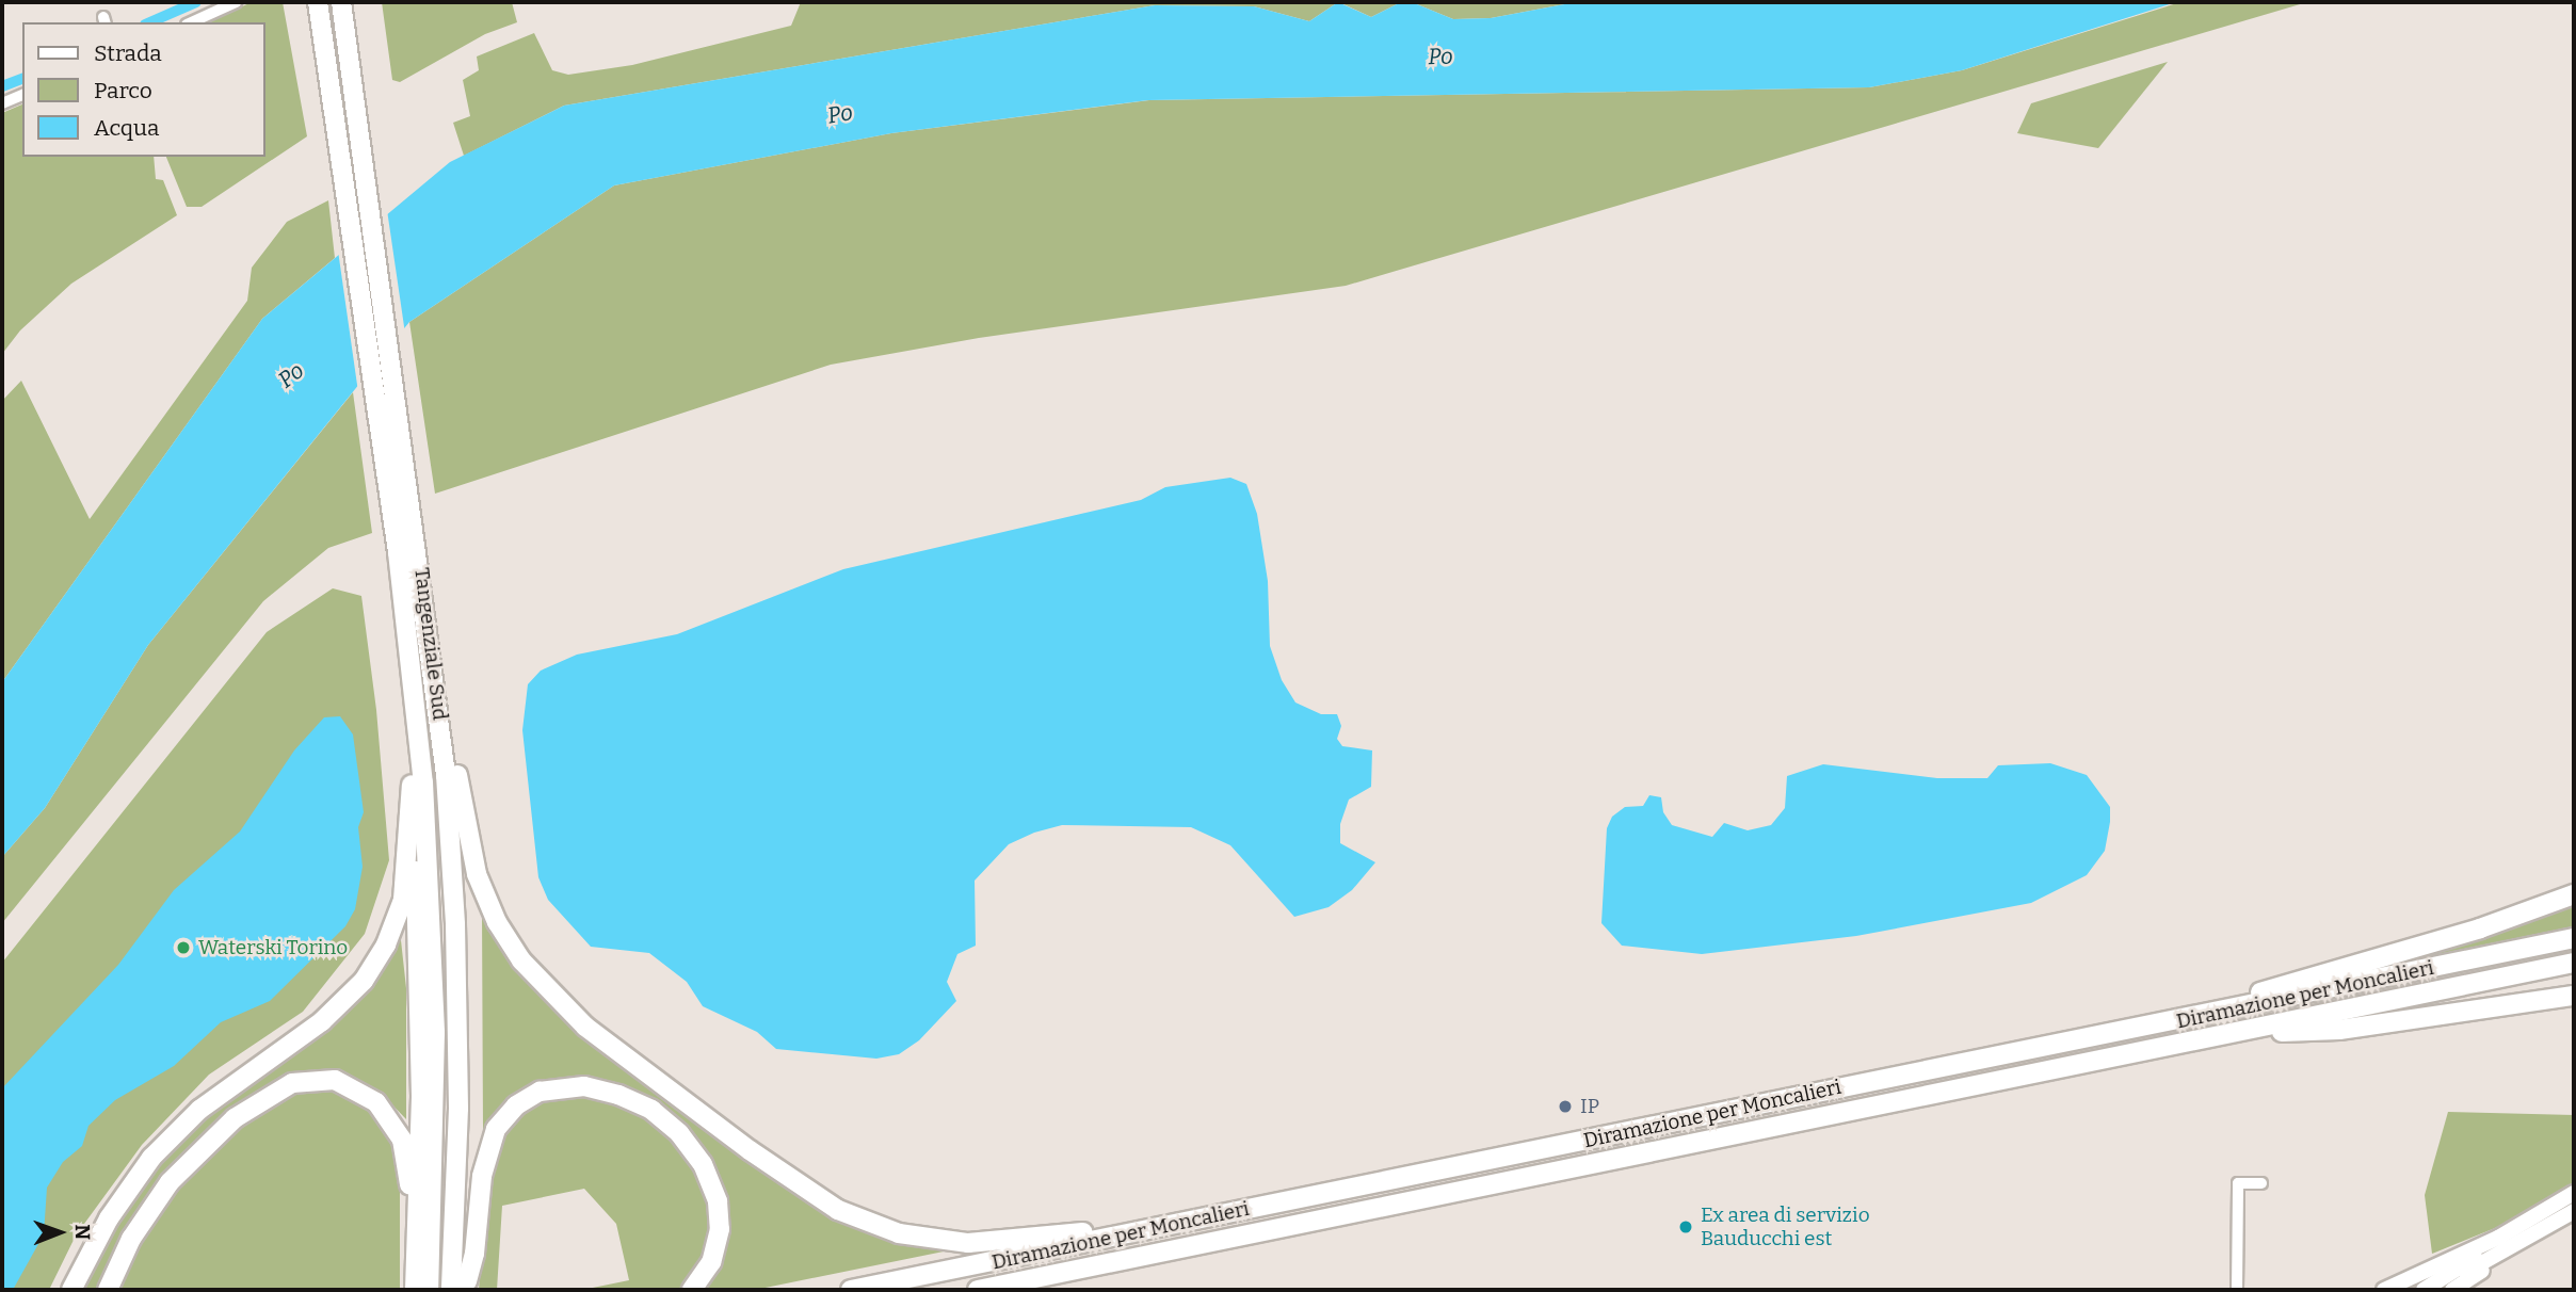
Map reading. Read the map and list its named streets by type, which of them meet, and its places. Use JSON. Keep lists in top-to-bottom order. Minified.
{"streets":{"highway":["Tangenziale Sud","Diramazione per Moncalieri"]},"water":["Po"],"places":["Waterski Torino","IP","Ex area di servizio Bauducchi est"],"legend":["Strada","Parco","Acqua"],"north":"right"}
